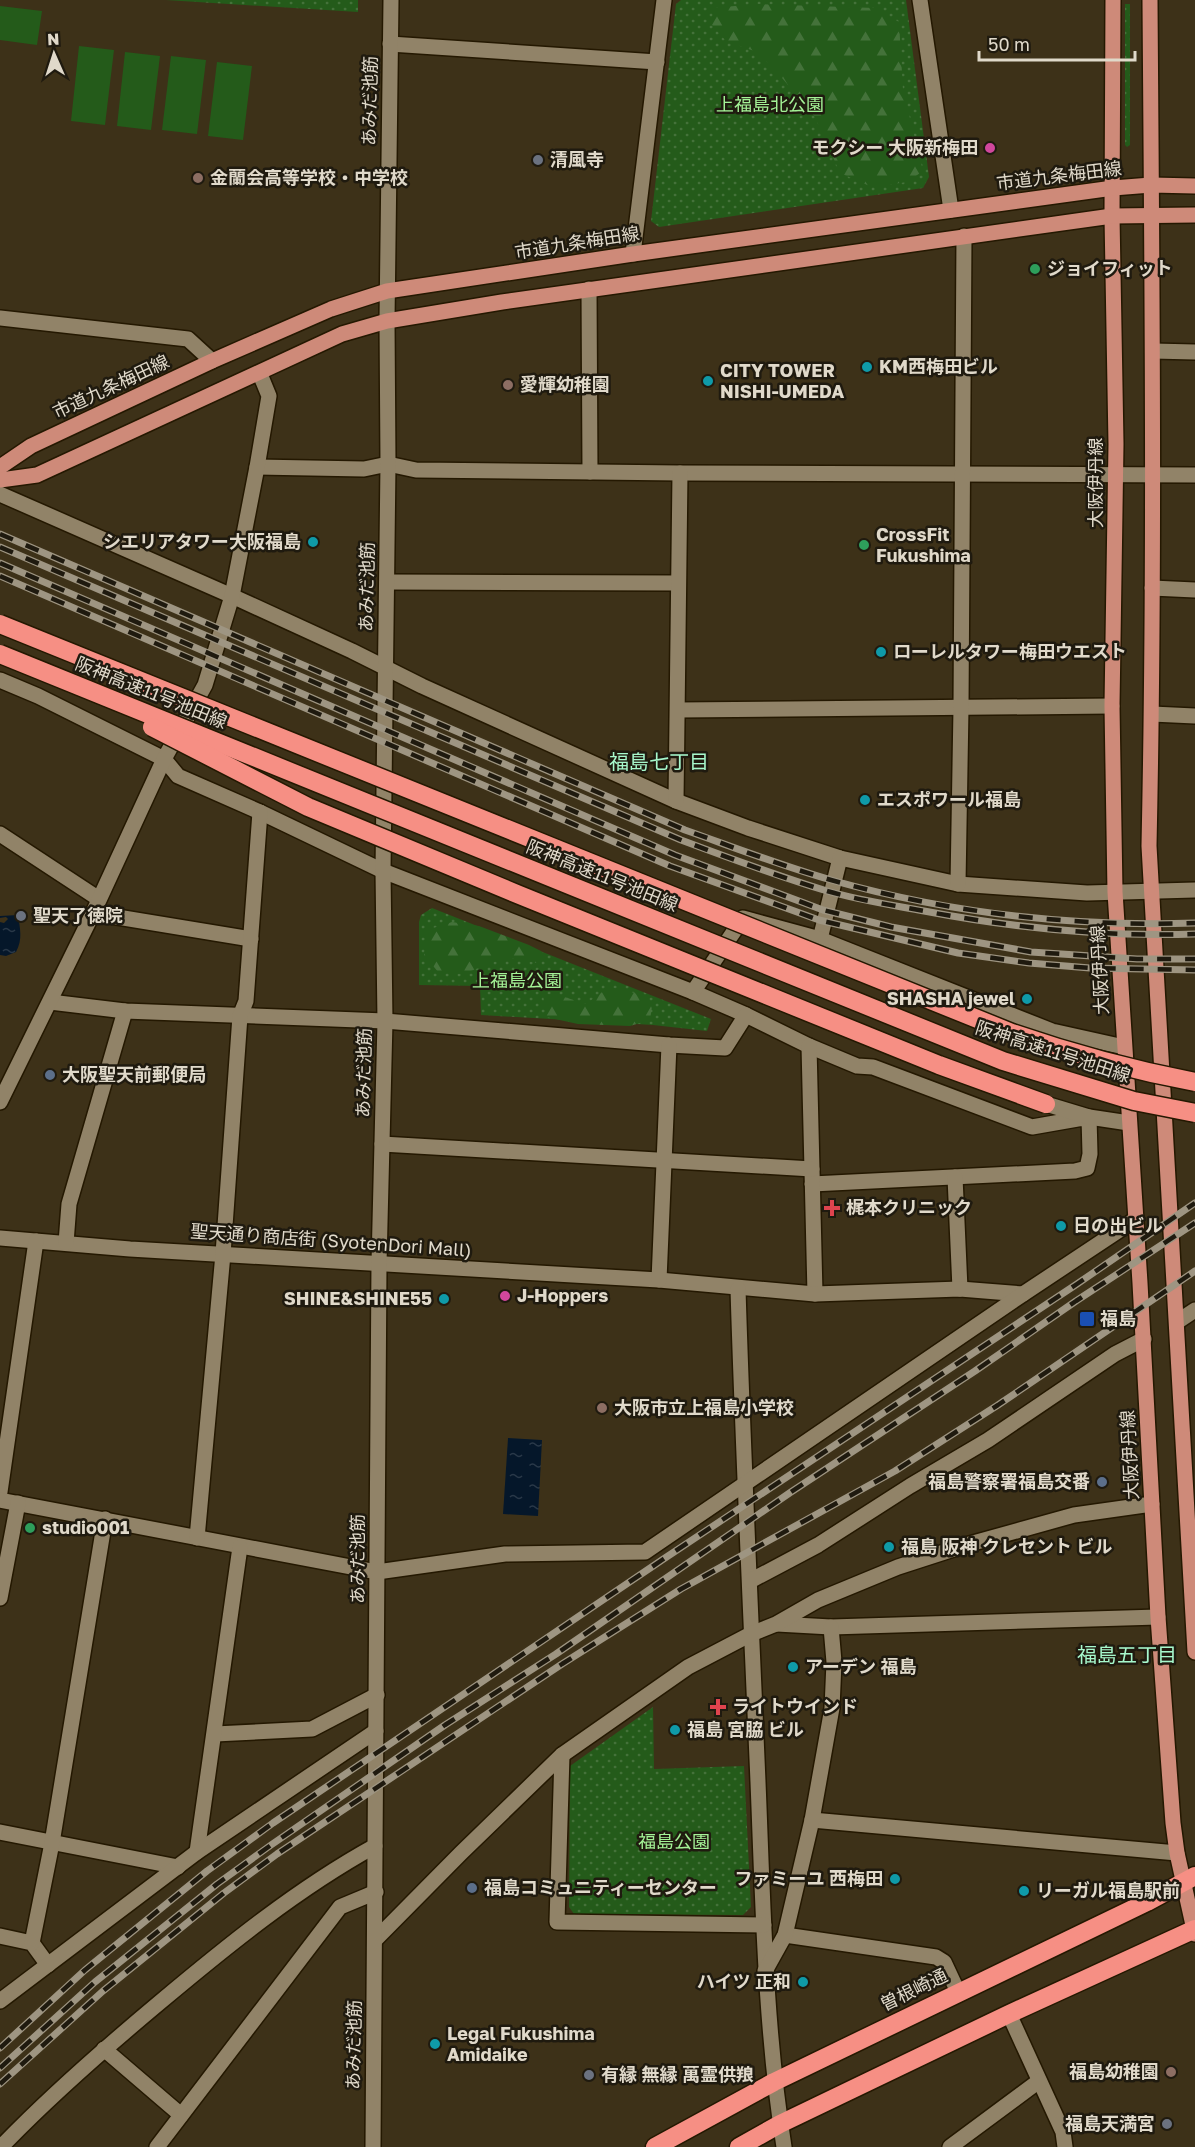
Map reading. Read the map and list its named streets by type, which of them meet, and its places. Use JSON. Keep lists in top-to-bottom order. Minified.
{"streets":{"highway":["阪神高速11号池田線","曽根崎通"],"main road":["市道九条梅田線","大阪伊丹線"],"street":["あみだ池筋","聖天通り商店街 (SyotenDori Mall)"]},"crossings":[["あみだ池筋","市道九条梅田線"],["あみだ池筋","聖天通り商店街 (SyotenDori Mall)"],["市道九条梅田線","大阪伊丹線"],["大阪伊丹線","曽根崎通"]],"districts":["福島七丁目","福島五丁目"],"parks":["上福島北公園","上福島公園","福島公園"],"places":{"other":["モクシー 大阪新梅田","清風寺","金蘭会高等学校・中学校","ジョイフィット","KM西梅田ビル","CITY TOWER NISHI-UMEDA","愛輝幼稚園","シエリアタワー大阪福島","CrossFit Fukushima","ローレルタワー梅田ウエスト","エスポワール福島","聖天了徳院","SHASHA jewel","大阪聖天前郵便局","日の出ビル","J-Hoppers","SHINE&SHINE55","大阪市立上福島小学校","福島警察署福島交番","studio001","福島 阪神 クレセント ビル","アーデン 福島","福島 宮脇 ビル","ファミーユ 西梅田","福島コミュニティーセンター","リーガル福島駅前","ハイツ 正和","Legal Fukushima Amidaike","福島幼稚園","有縁 無縁 萬霊供羪","福島天満宮"],"health":["梶本クリニック","ライトウインド"],"transit":["福島"]},"scale_bar":"50 m","north":"top"}
